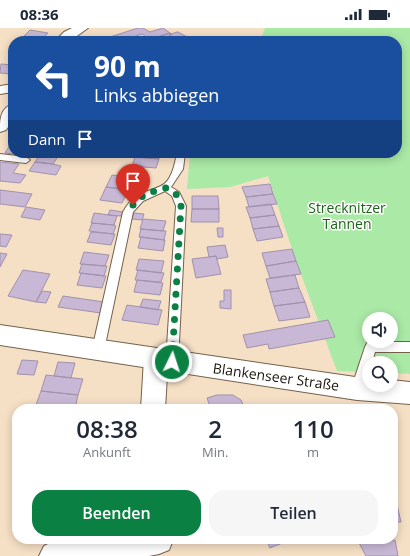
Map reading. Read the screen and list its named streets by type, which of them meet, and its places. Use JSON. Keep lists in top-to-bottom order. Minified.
{"streets":{"main road":["Blankenseer Straße"]},"parks":["Strecknitzer Tannen"],"page":{"status":"08:36","turn":["90 m","Links abbiegen"],"then":"Dann","eta":["08:38","Ankunft","2","Min.","110","m"],"buttons":["Beenden","Teilen"]}}
